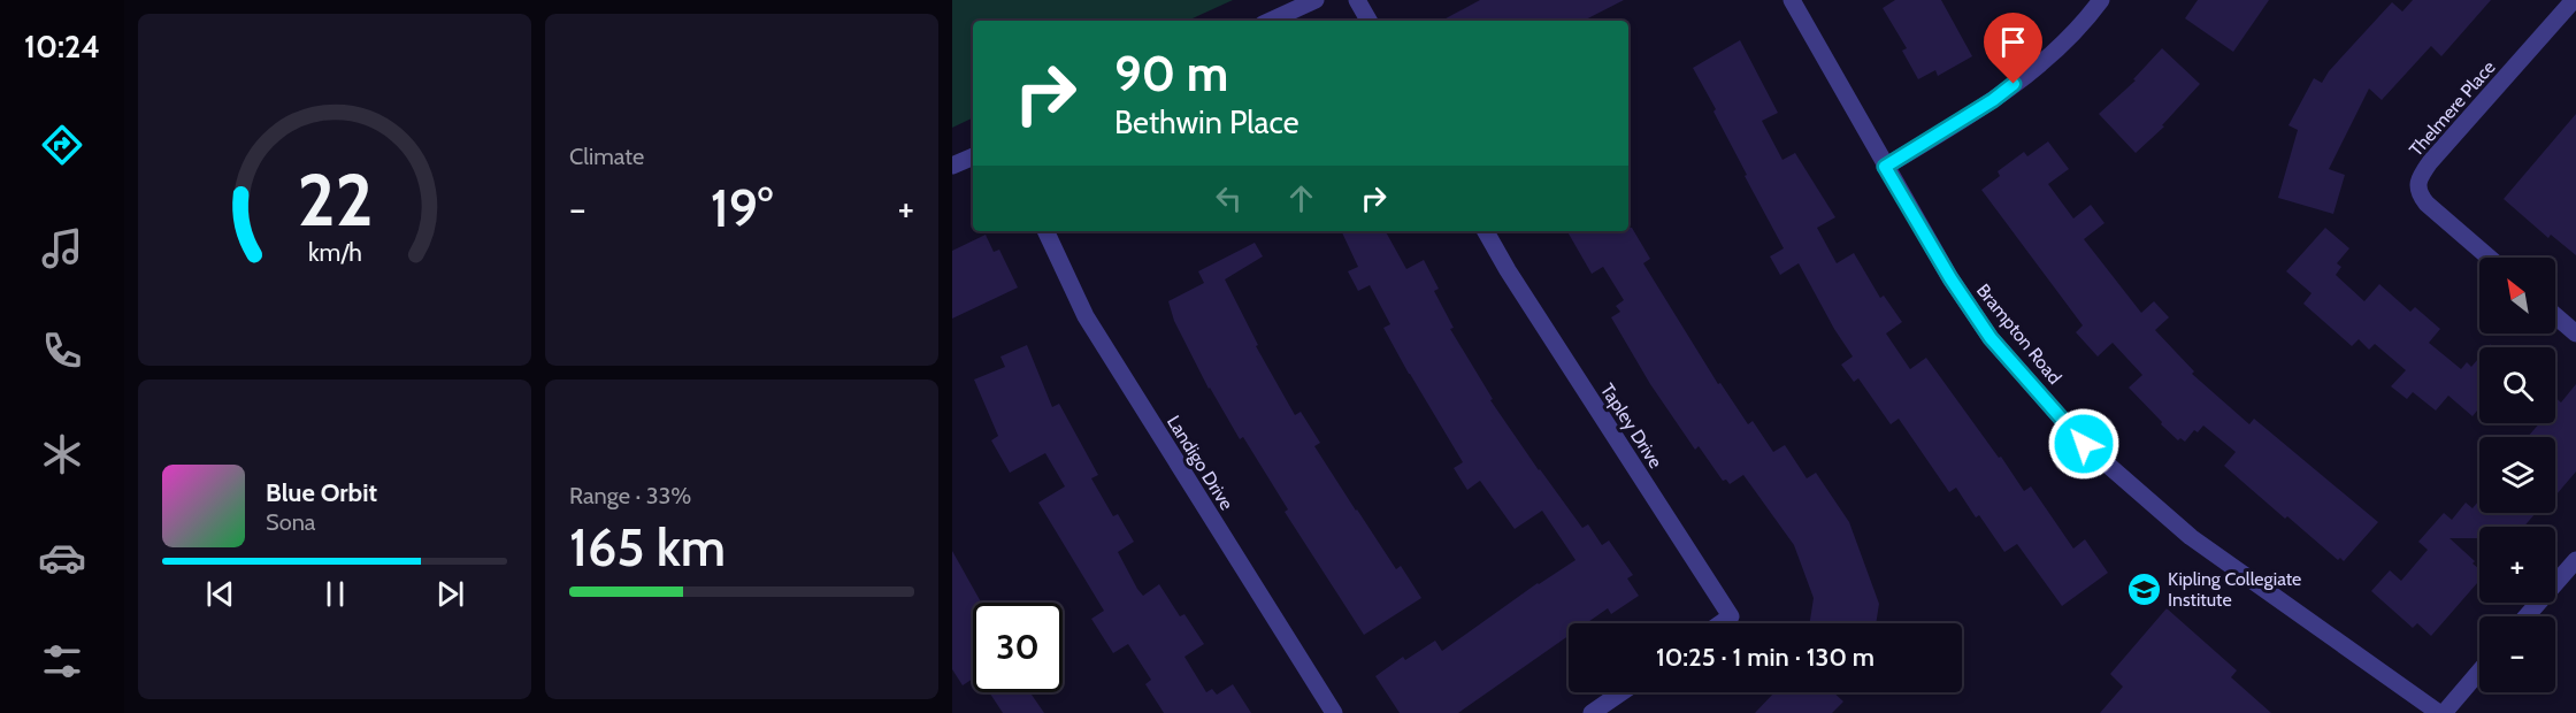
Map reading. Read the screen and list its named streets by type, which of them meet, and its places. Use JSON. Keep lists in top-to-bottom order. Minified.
{"streets":{"street":["Thelmere Place","Brampton Road","Tapley Drive","Landigo Drive"]},"places":{"school or university":["Kipling Collegiate Institute"]},"north":"top left","page":{"tabs":"10:24","tile":["Climate",["Range · 33%","165 km"]],"turn":["90 m","Bethwin Place"],"heat":["−","19°","+"],"map_buttons":["+","−"],"song":["Blue Orbit","Sona"],"limit":"30","trip":"10:25 · 1 min · 130 m","gauge":["22","km/h"]}}
